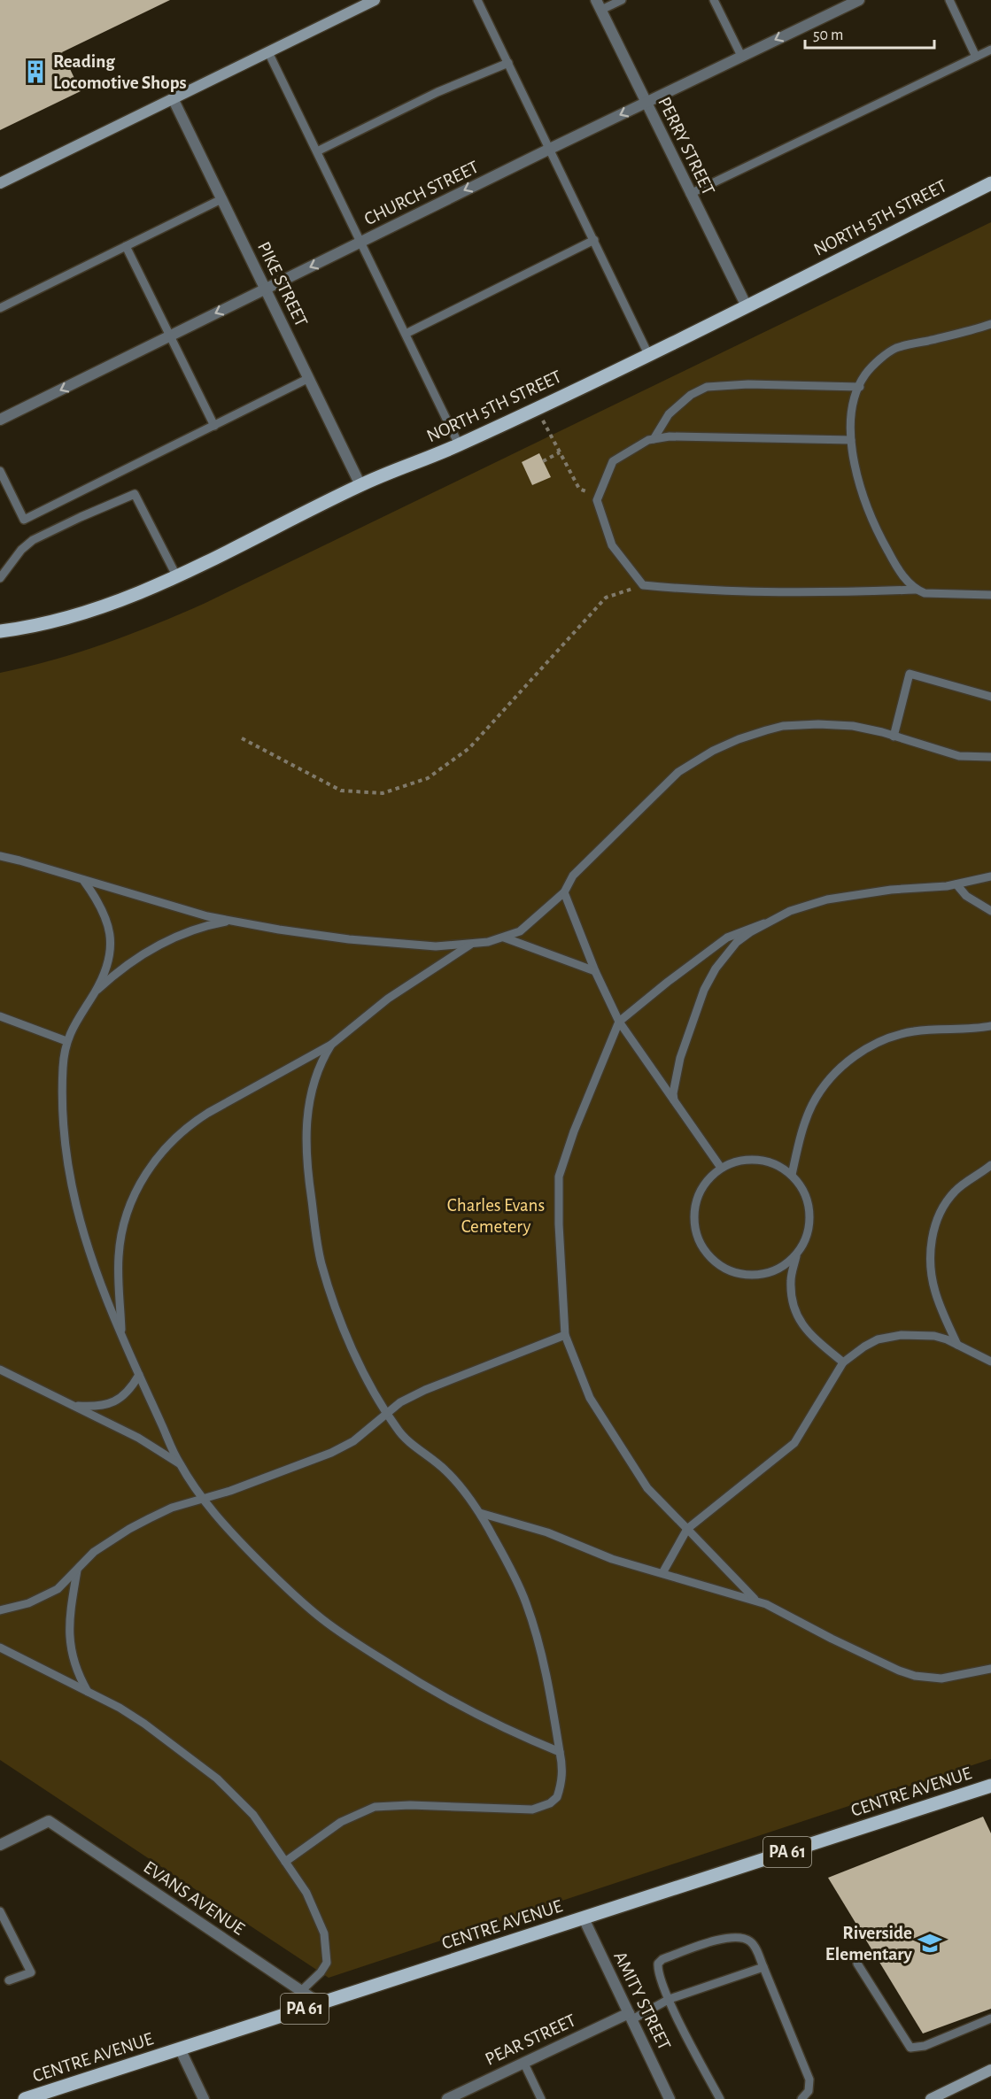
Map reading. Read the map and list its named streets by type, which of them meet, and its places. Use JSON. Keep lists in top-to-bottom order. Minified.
{"streets":{"main road":["NORTH 5TH STREET","CENTRE AVENUE","PA 61"],"street":["PERRY STREET","CHURCH STREET","PIKE STREET","EVANS AVENUE","AMITY STREET","PEAR STREET"]},"crossings":[["PERRY STREET","CHURCH STREET"],["PERRY STREET","NORTH 5TH STREET"],["CHURCH STREET","PIKE STREET"],["NORTH 5TH STREET","PIKE STREET"],["CENTRE AVENUE","EVANS AVENUE"],["CENTRE AVENUE","AMITY STREET"],["AMITY STREET","PEAR STREET"]],"one_way":["CHURCH STREET"],"parks":["Charles Evans Cemetery"],"places":{"building":["Reading Locomotive Shops"],"school or university":["Riverside Elementary"]},"scale_bar":"50 m"}
